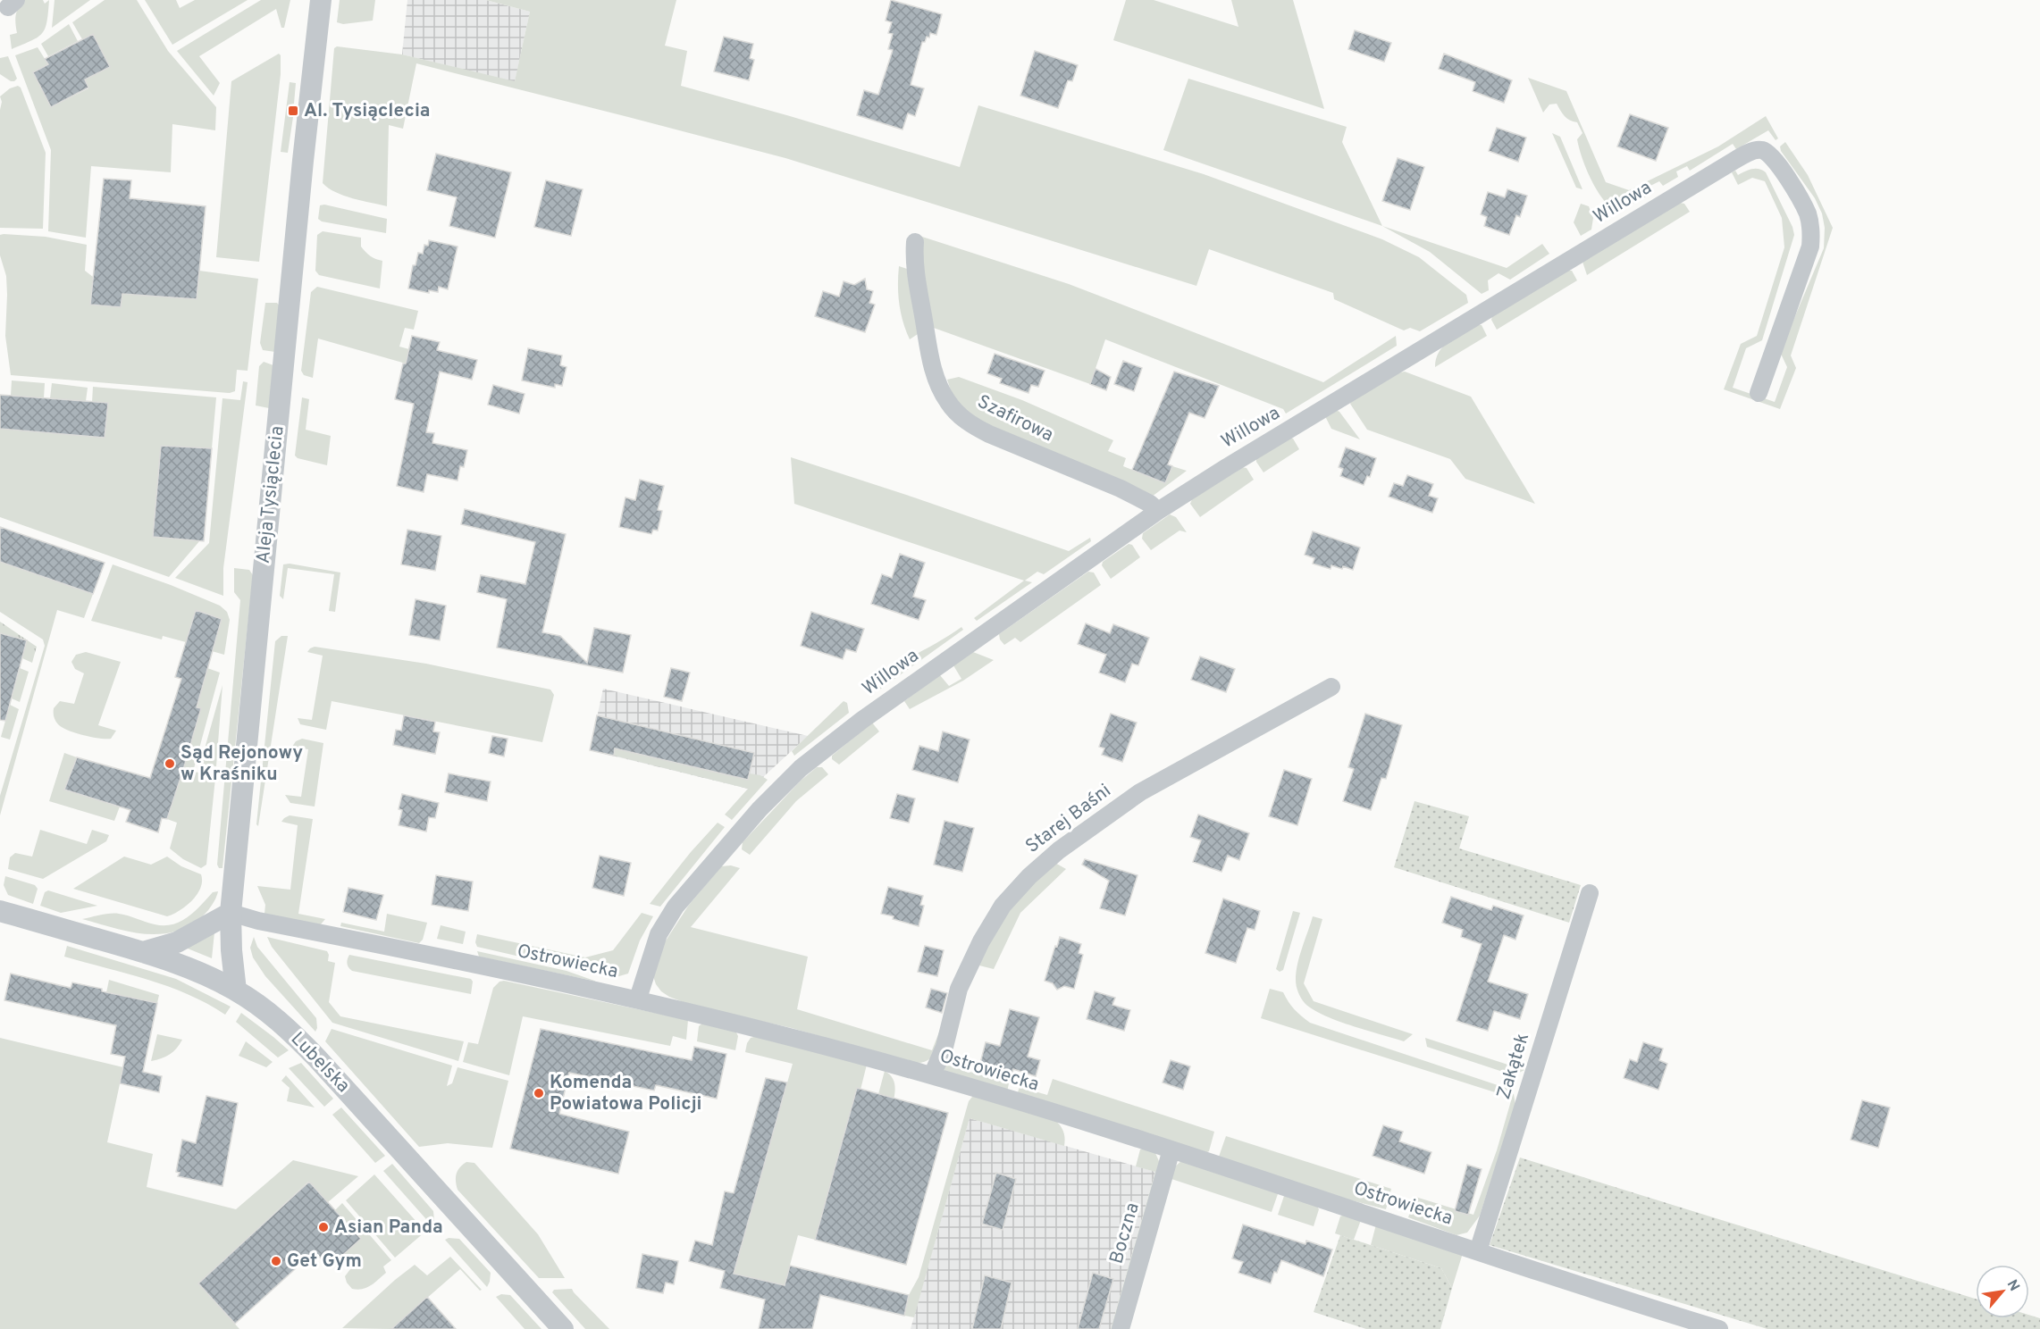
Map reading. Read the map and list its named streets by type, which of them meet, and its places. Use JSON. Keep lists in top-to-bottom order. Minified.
{"streets":{"street":["Willowa","Szafirowa","Aleja Tysiąclecia","Starej Baśni","Ostrowiecka","Lubelska","Zakątek","Boczna"]},"crossings":[["Willowa","Szafirowa"],["Willowa","Ostrowiecka"],["Aleja Tysiąclecia","Ostrowiecka"],["Aleja Tysiąclecia","Lubelska"],["Starej Baśni","Ostrowiecka"],["Ostrowiecka","Zakątek"],["Ostrowiecka","Boczna"]],"places":{"transit":["Al. Tysiąclecia"],"other":["Sąd Rejonowy w Kraśniku","Komenda Powiatowa Policji","Asian Panda","Get Gym"]},"north":"top right"}
